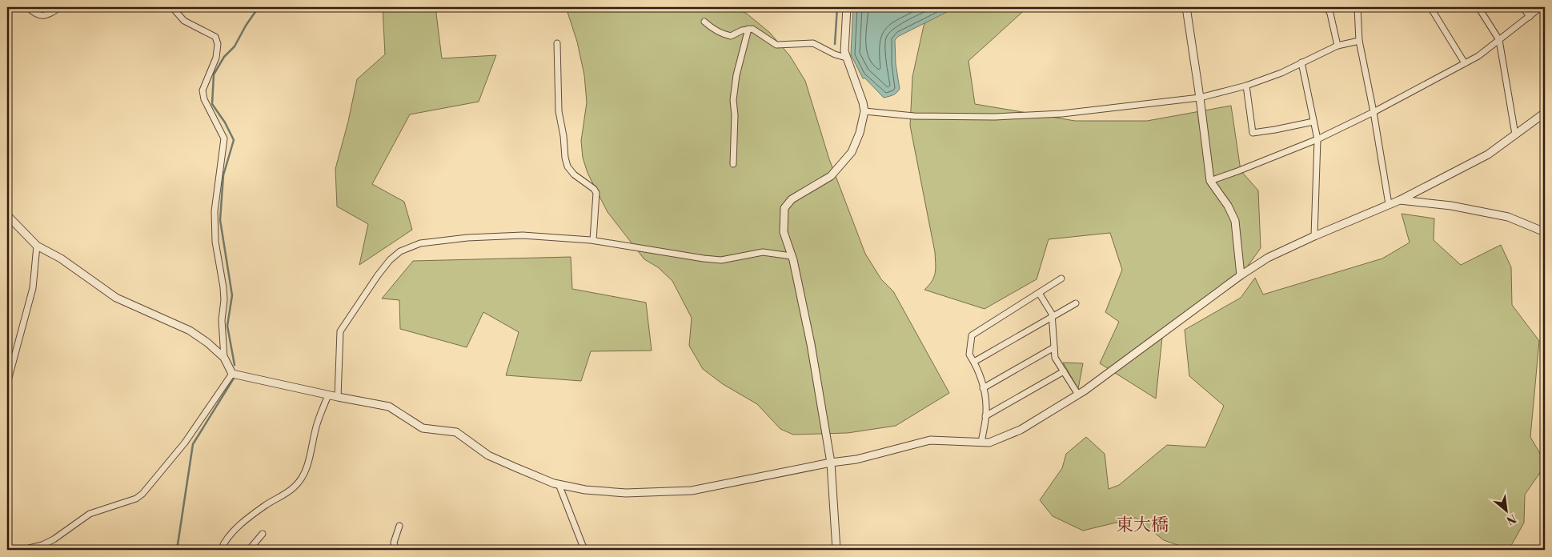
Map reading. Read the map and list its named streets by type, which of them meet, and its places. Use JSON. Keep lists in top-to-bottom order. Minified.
{"districts":["東大橋"],"north":"bottom right"}
